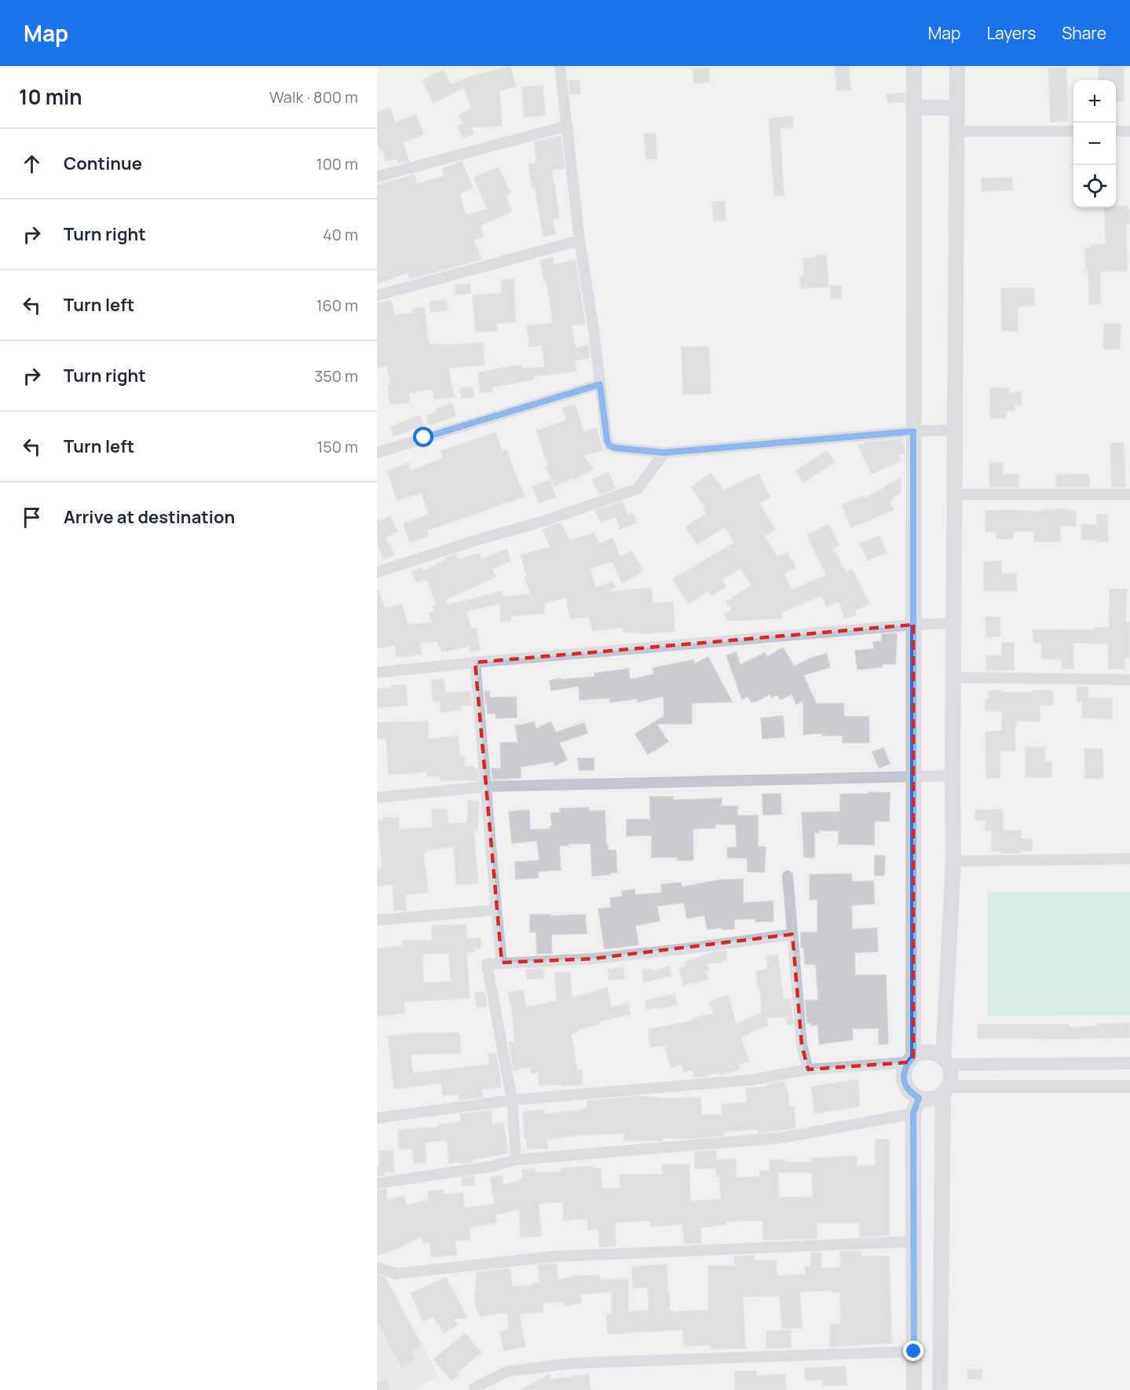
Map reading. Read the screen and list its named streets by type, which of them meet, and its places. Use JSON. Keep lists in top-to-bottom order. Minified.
{"page":{"header":"Map","nav":["Map","Layers","Share"],"heading":["10 min","Walk · 800 m"],"map_buttons":["+","−"],"list":[["Continue","100 m"],["Turn right","40 m"],["Turn left","160 m"],["Turn right","350 m"],["Turn left","150 m"],"Arrive at destination"]}}
